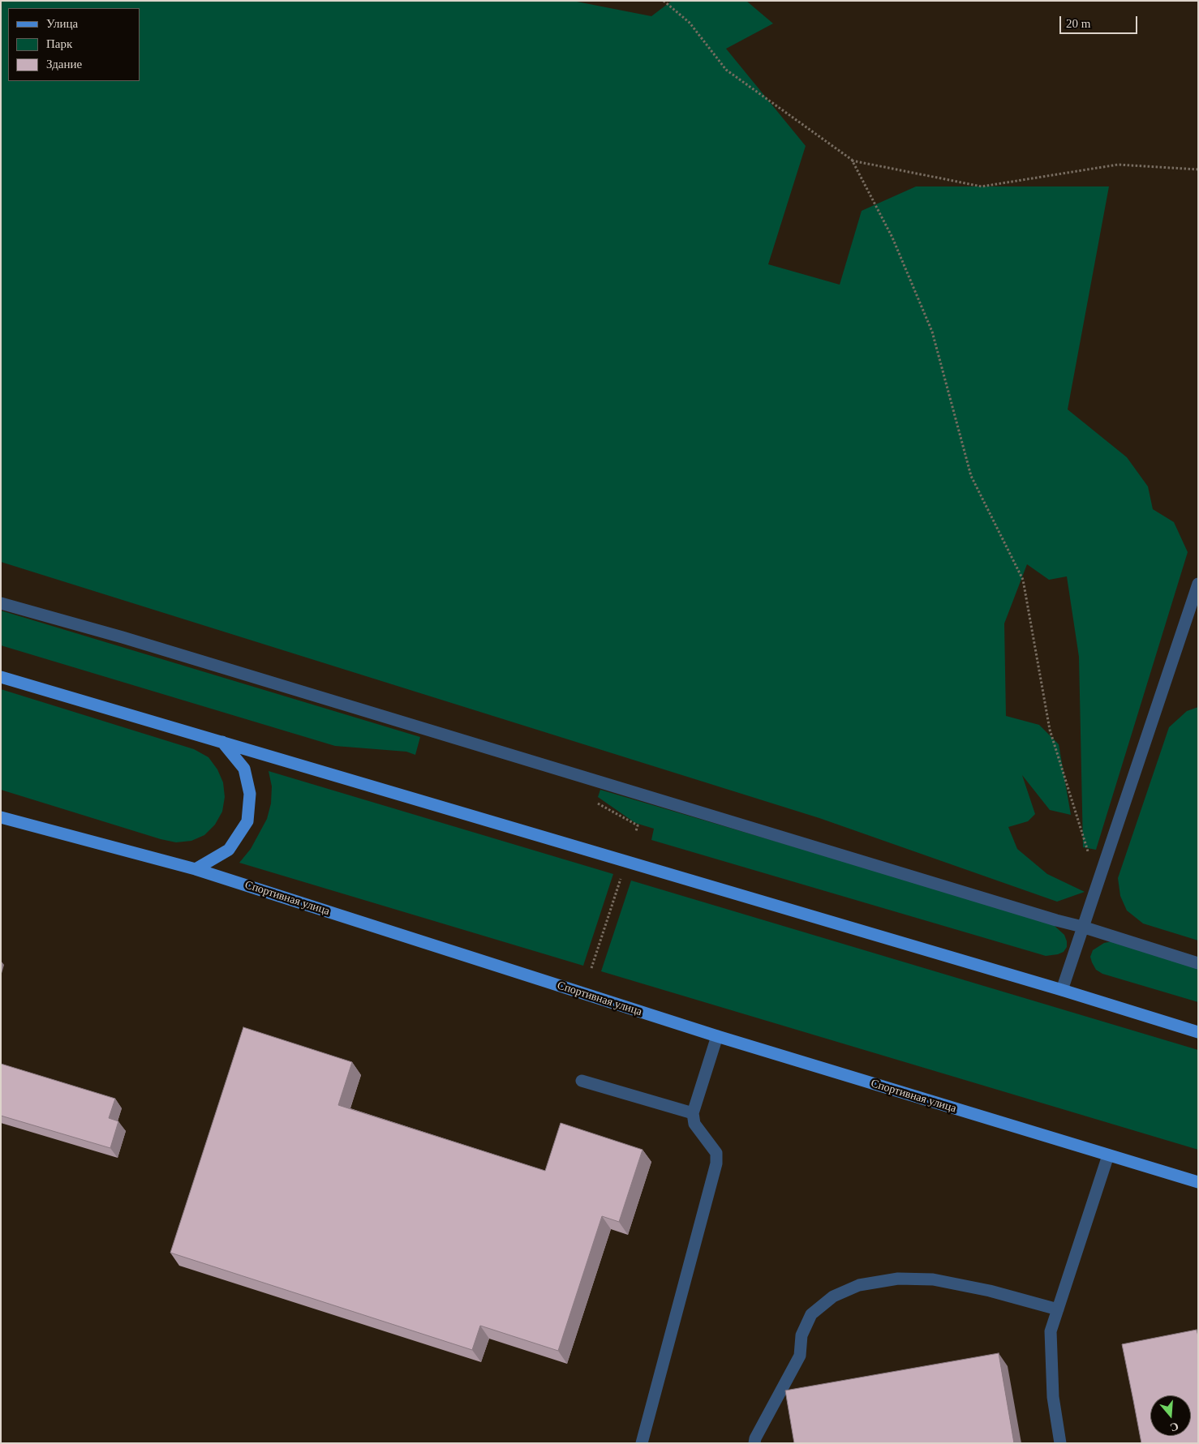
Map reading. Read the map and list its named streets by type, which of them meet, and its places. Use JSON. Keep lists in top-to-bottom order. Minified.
{"streets":{"main road":["Спортивная улица"]},"legend":["Улица","Парк","Здание"],"scale_bar":"20 m","north":"bottom"}
